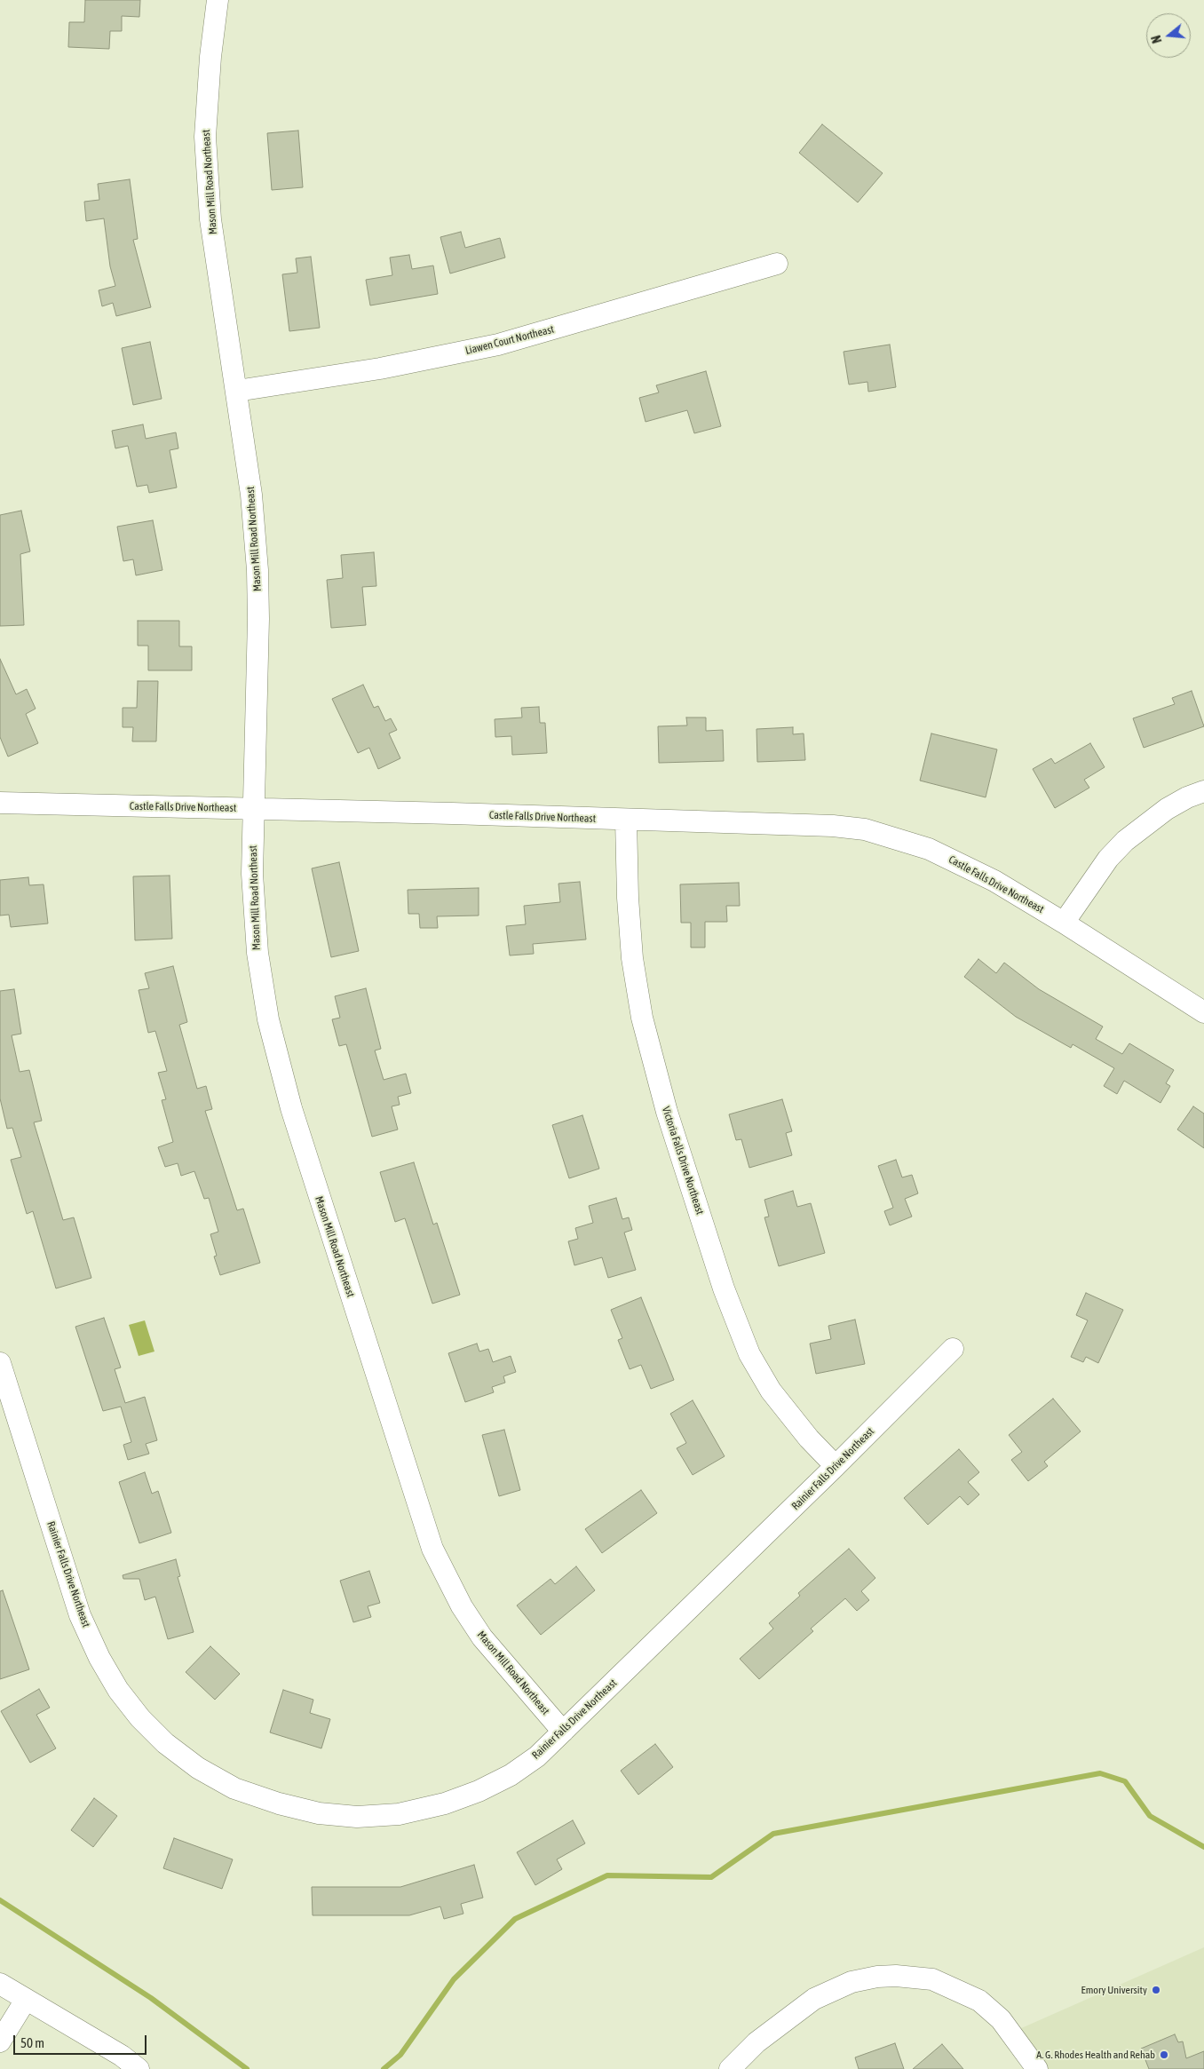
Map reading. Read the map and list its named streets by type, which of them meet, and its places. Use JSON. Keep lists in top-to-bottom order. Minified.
{"streets":{"street":["Mason Mill Road Northeast","Liawen Court Northeast","Castle Falls Drive Northeast","Victoria Falls Drive Northeast","Rainier Falls Drive Northeast"]},"crossings":[["Mason Mill Road Northeast","Liawen Court Northeast"],["Mason Mill Road Northeast","Castle Falls Drive Northeast"],["Mason Mill Road Northeast","Rainier Falls Drive Northeast"],["Castle Falls Drive Northeast","Victoria Falls Drive Northeast"],["Victoria Falls Drive Northeast","Rainier Falls Drive Northeast"]],"places":["Emory University","A. G. Rhodes Health and Rehab"],"scale_bar":"50 m","north":"left"}
